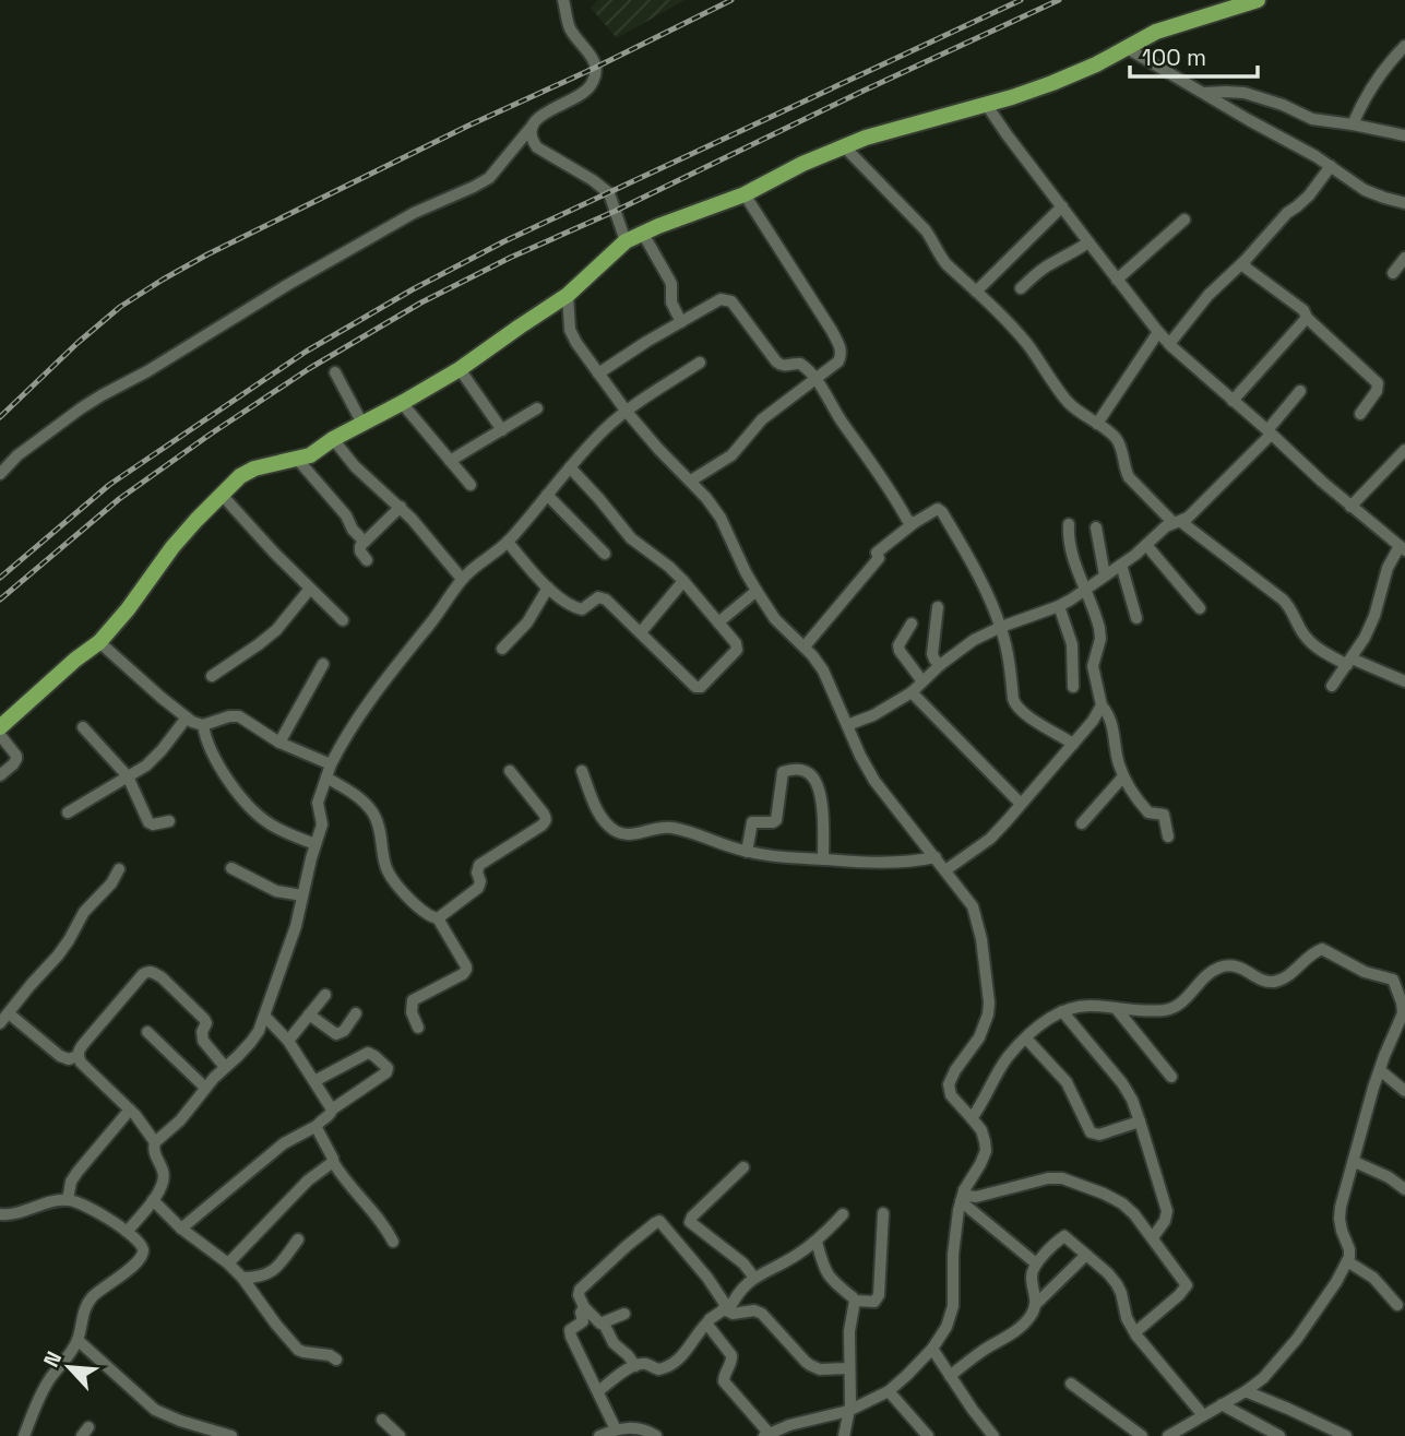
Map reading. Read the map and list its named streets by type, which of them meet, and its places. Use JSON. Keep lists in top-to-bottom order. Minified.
{"scale_bar":"100 m","north":"top left"}
